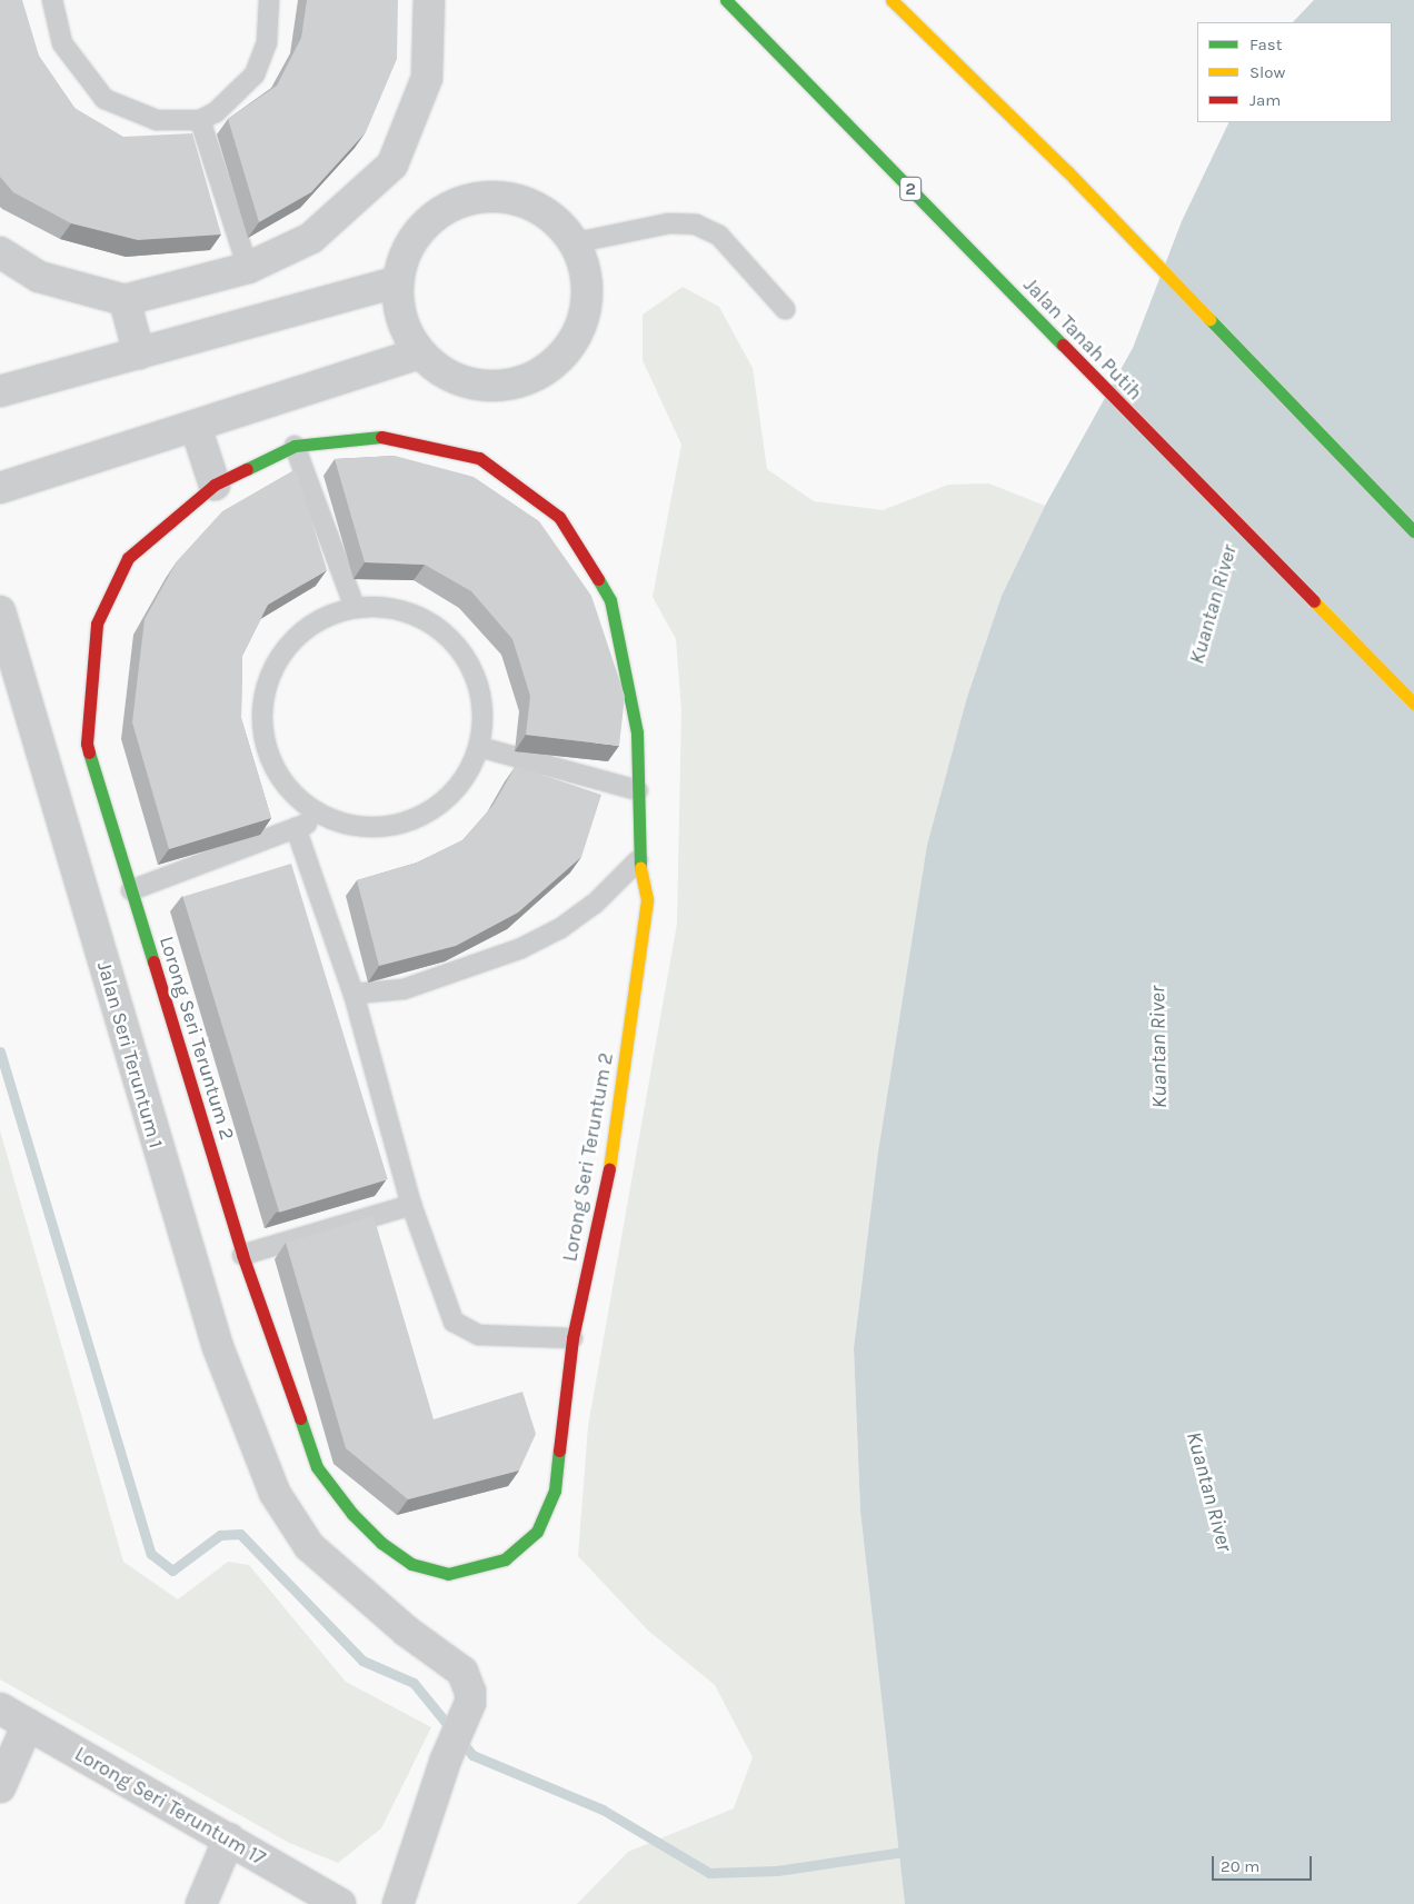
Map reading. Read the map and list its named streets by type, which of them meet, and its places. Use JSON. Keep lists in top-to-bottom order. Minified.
{"streets":{"main road":["2","Jalan Tanah Putih","Lorong Seri Teruntum 2"],"street":["Jalan Seri Teruntum 1","Lorong Seri Teruntum 17"]},"water":["Kuantan River"],"legend":["Fast","Slow","Jam"],"scale_bar":"20 m"}
